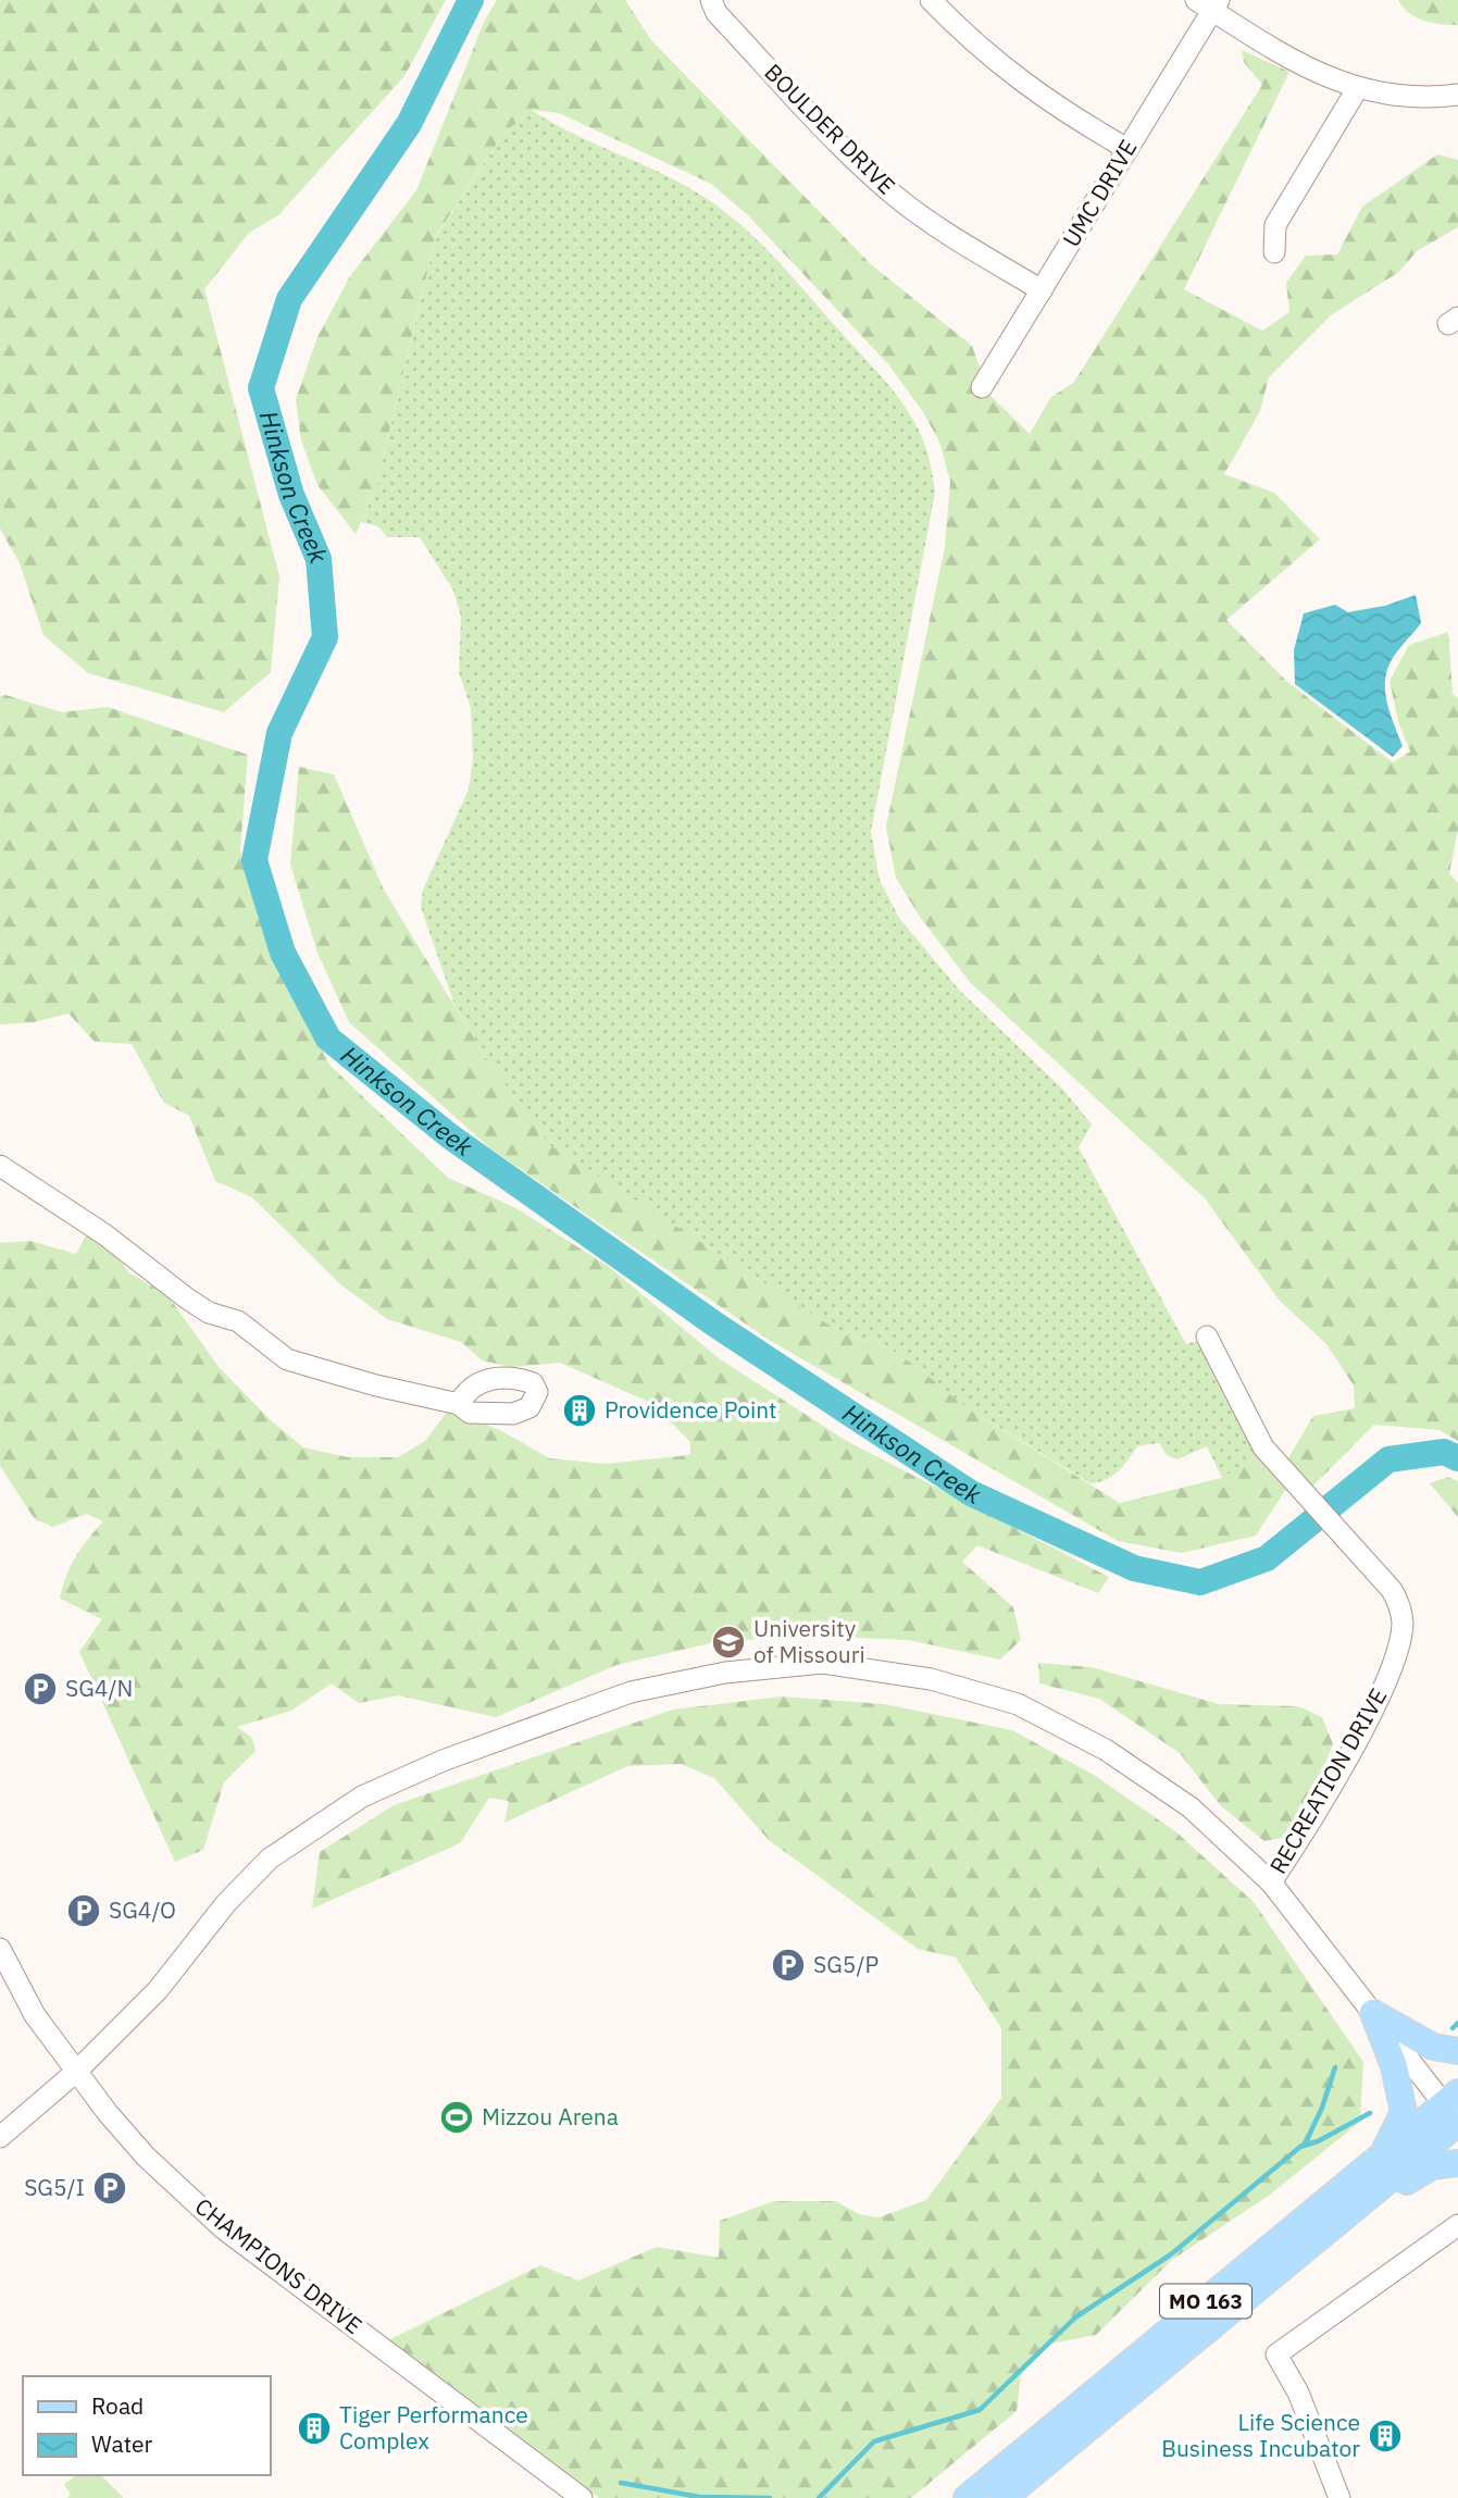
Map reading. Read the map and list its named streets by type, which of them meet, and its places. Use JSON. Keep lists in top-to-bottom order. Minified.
{"streets":{"main road":["MO 163"],"street":["BOULDER DRIVE","UMC DRIVE","RECREATION DRIVE","CHAMPIONS DRIVE"]},"crossings":[["BOULDER DRIVE","UMC DRIVE"]],"water":["Hinkson Creek"],"places":{"building":["Providence Point","Tiger Performance Complex","Life Science Business Incubator"],"school or university":["University of Missouri"],"parking":["SG4/N","SG4/O","SG5/P","SG5/I"],"sports":["Mizzou Arena"]},"legend":["Road","Water"]}
